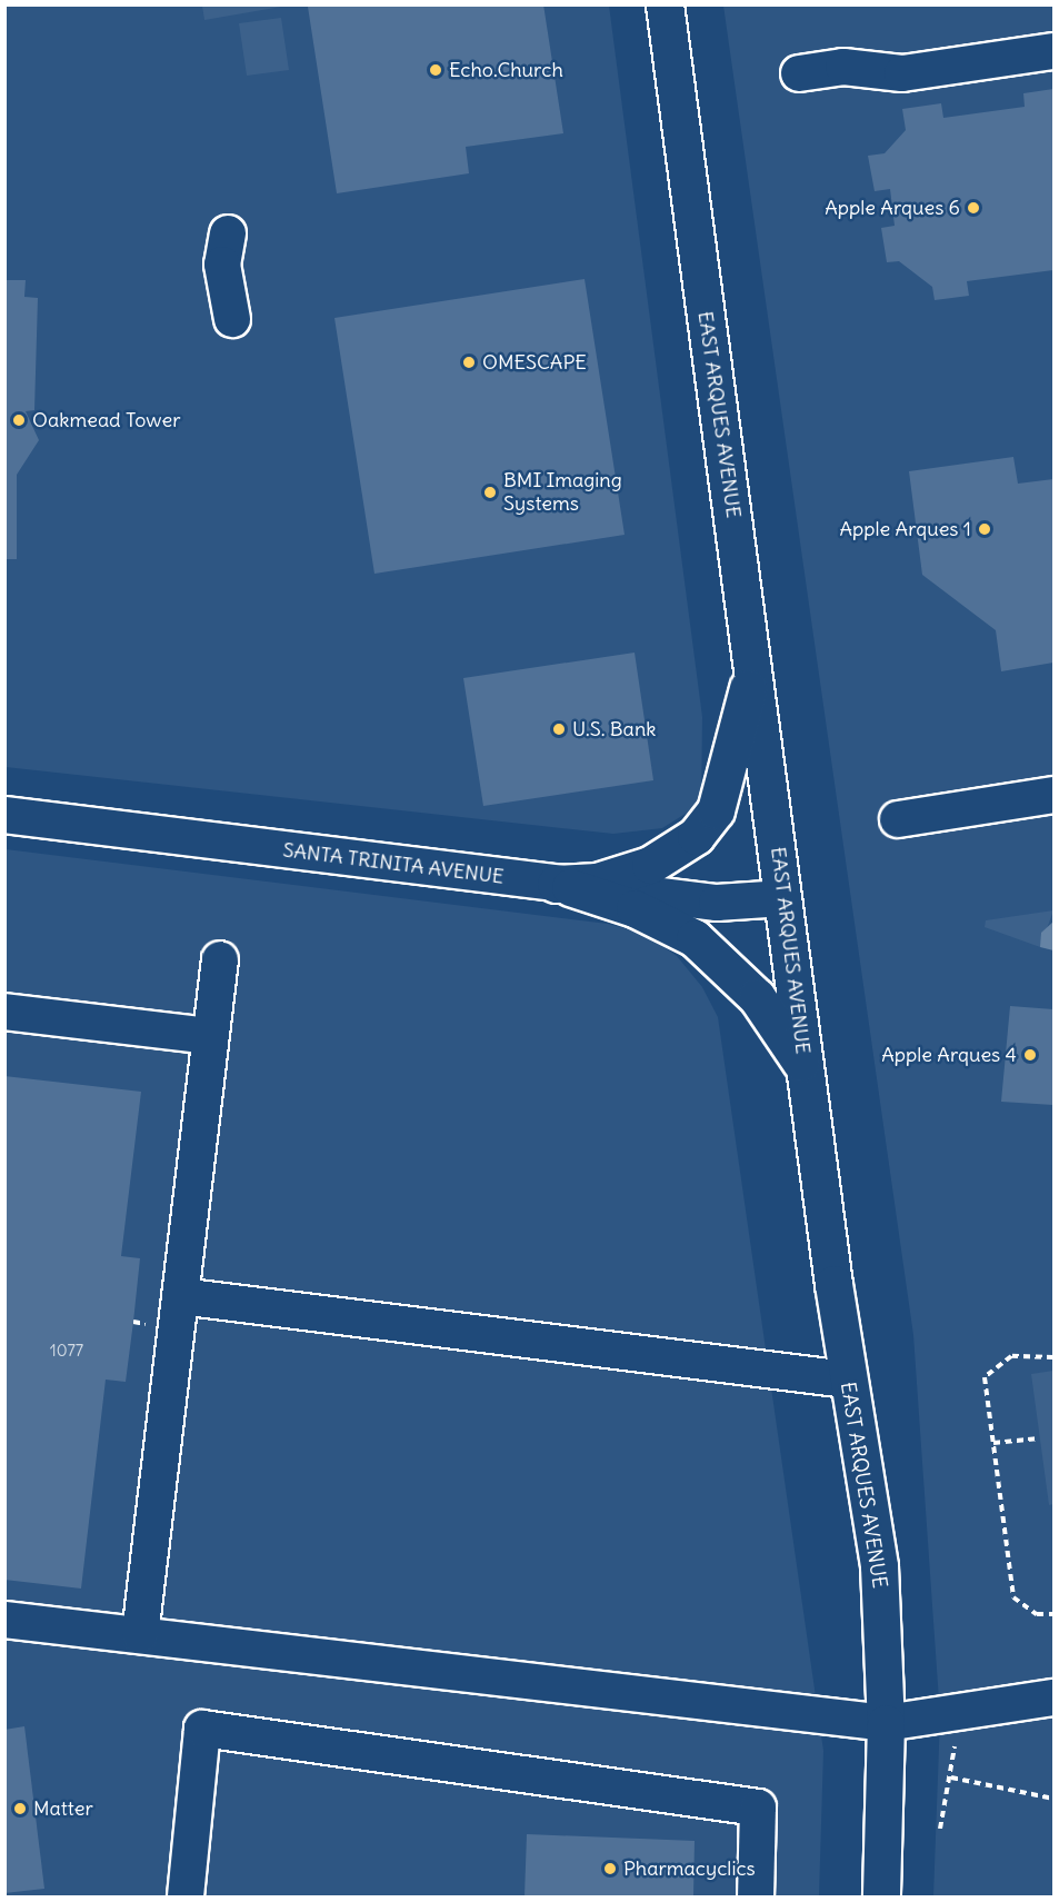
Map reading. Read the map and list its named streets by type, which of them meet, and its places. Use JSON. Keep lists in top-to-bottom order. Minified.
{"streets":{"main road":["EAST ARQUES AVENUE"],"street":["SANTA TRINITA AVENUE"]},"crossings":[["EAST ARQUES AVENUE","SANTA TRINITA AVENUE"]],"places":["Echo.Church","Apple Arques 6","OMESCAPE","Oakmead Tower","BMI Imaging Systems","Apple Arques 1","U.S. Bank","Apple Arques 4","Matter","Pharmacyclics"],"house_numbers":["1077"]}
